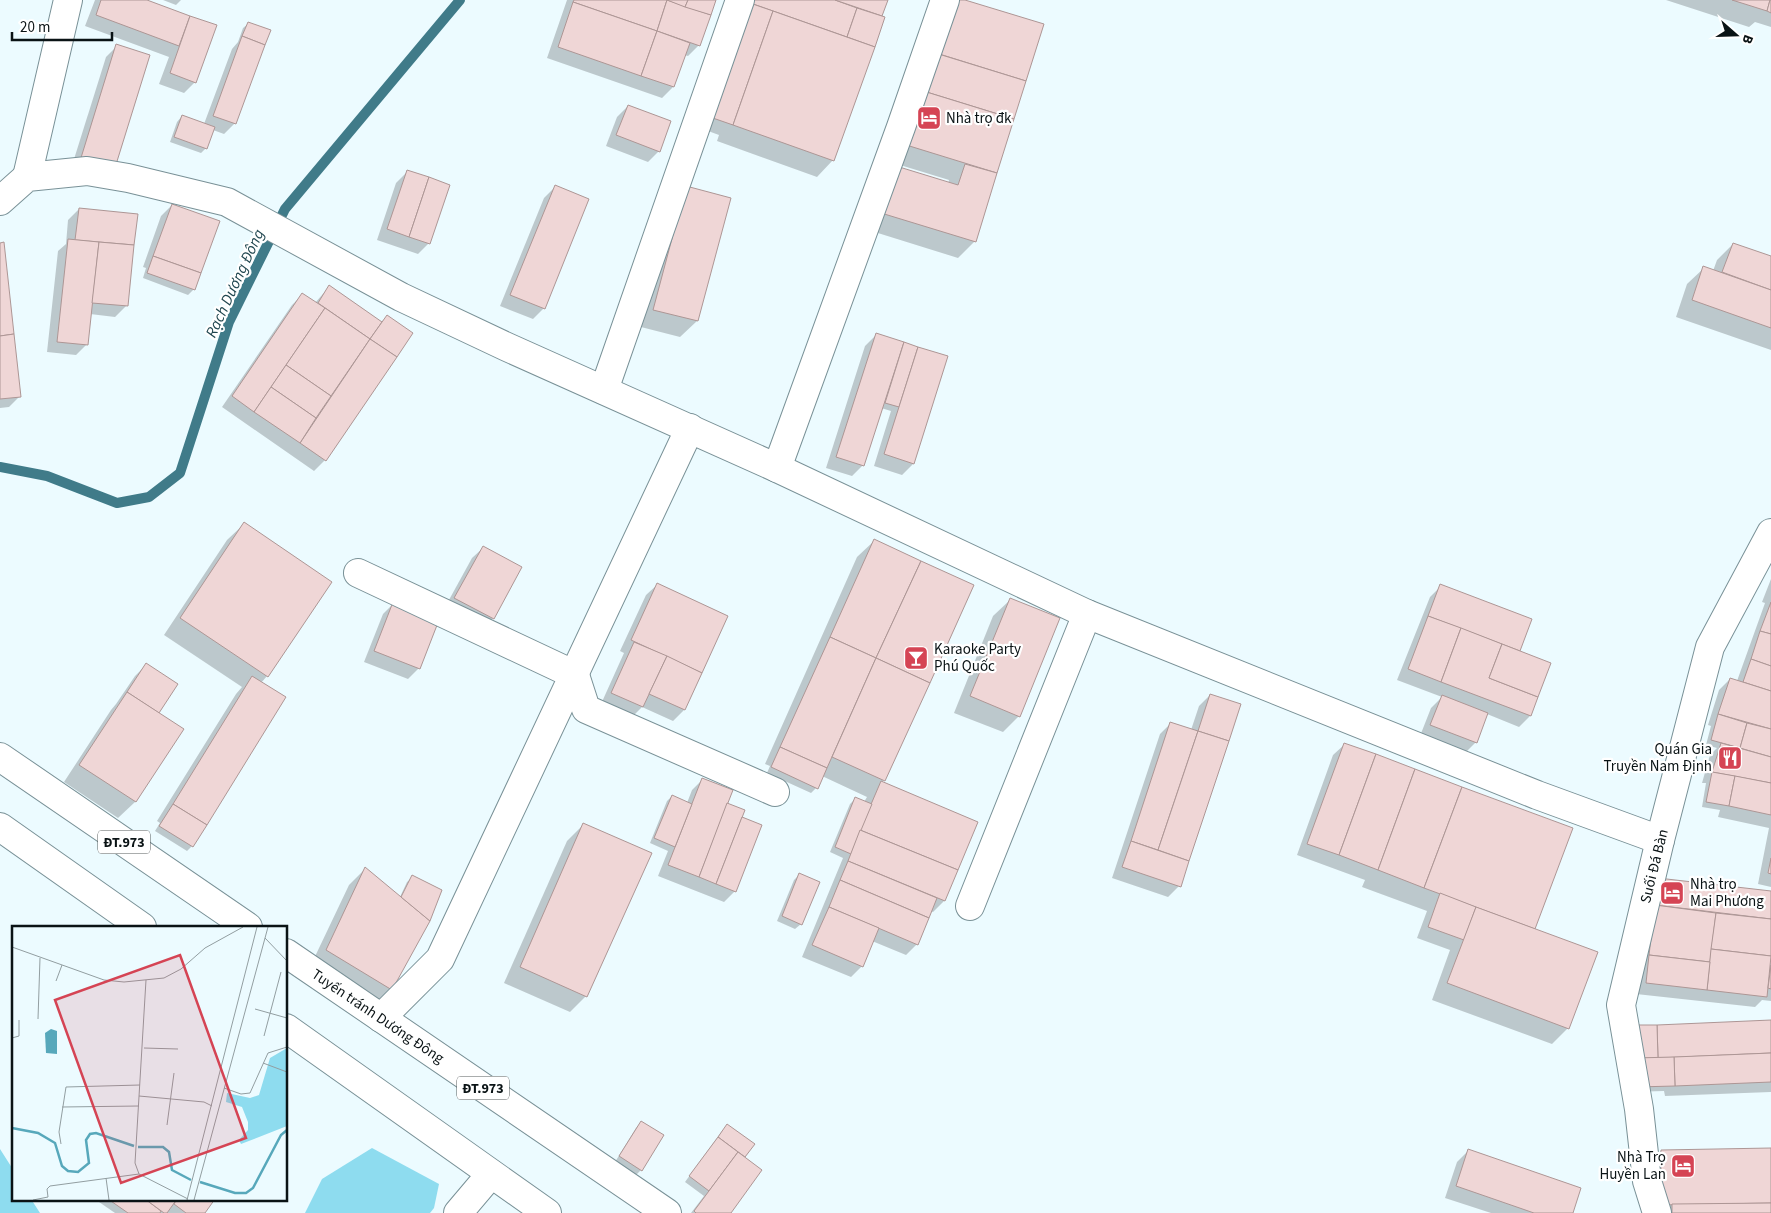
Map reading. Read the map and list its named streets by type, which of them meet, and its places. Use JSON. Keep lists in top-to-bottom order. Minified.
{"streets":{"street":["ĐT.973","Suối Đá Bàn","Tuyến tránh Dương Đông"]},"water":["Rạch Dương Đông"],"places":{"hotel":["Nhà trọ đk","Nhà trọ Mai Phương","Nhà Trọ Huyền Lan"],"bar":["Karaoke Party Phú Quốc"],"restaurant":["Quán Gia Truyền Nam Định"]},"scale_bar":"20 m","north":"right"}
